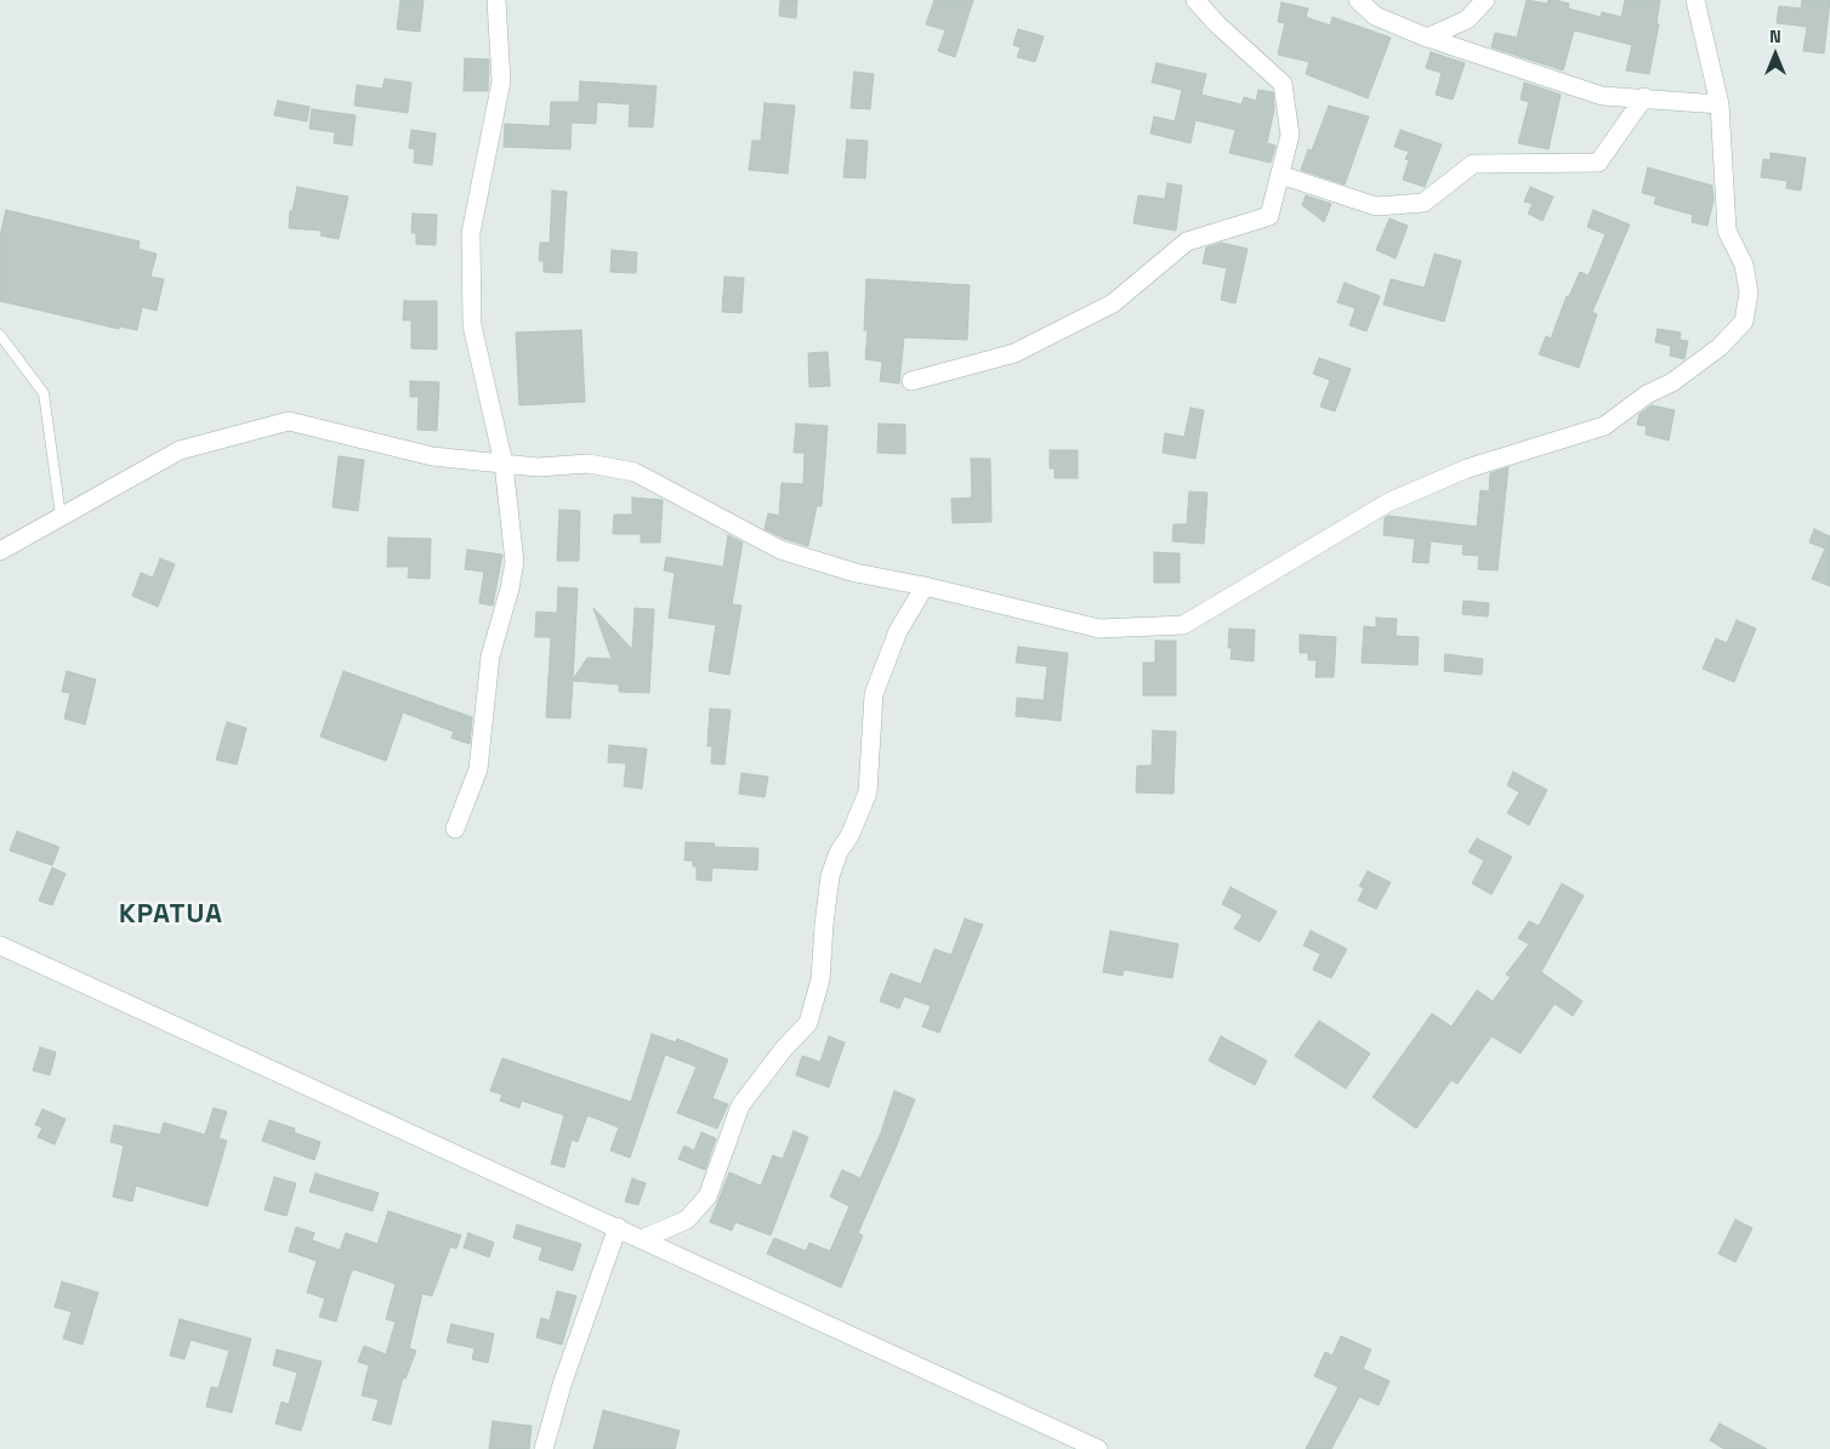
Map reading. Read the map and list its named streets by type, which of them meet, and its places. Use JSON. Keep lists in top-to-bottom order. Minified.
{"districts":["KPATUA"],"north":"top"}
